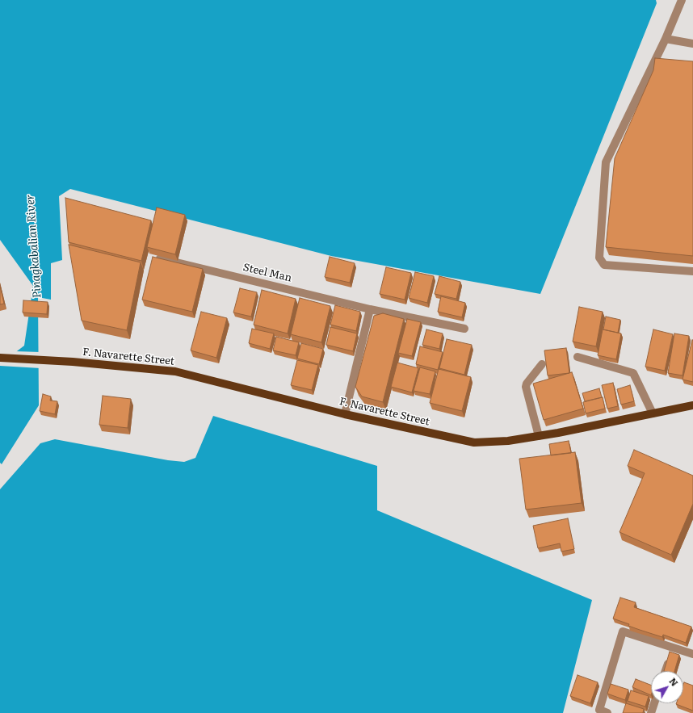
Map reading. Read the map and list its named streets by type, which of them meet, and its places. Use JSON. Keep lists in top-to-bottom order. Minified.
{"streets":{"main road":["F. Navarette Street"],"street":["Steel Man"]},"water":["Pinagkabalian River"],"north":"top right"}
